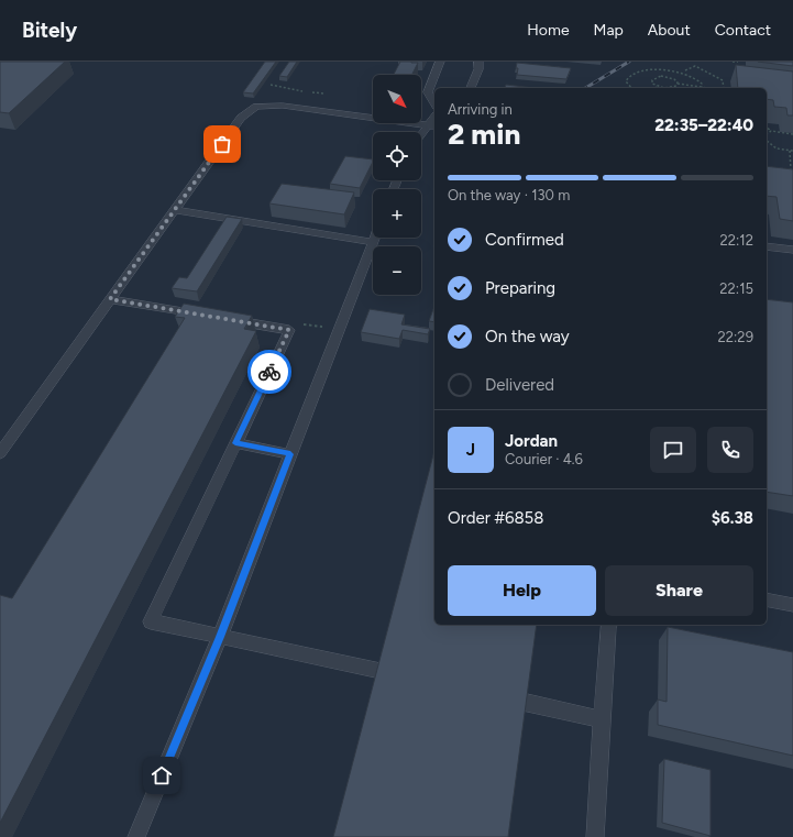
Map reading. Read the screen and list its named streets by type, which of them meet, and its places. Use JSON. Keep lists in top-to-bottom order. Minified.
{"north":"bottom right","page":{"header":"Bitely","nav":["Home","Map","About","Contact"],"map_buttons":["+","−"],"heading":["2 min","Arriving in","22:35–22:40"],"panel":["Jordan","Courier · 4.6","Order #6858","$6.38"],"bar":"On the way · 130 m","list":[["Confirmed","22:12"],["Preparing","22:15"],["On the way","22:29"],"Delivered"],"round":"J","buttons":["Help","Share"]}}
